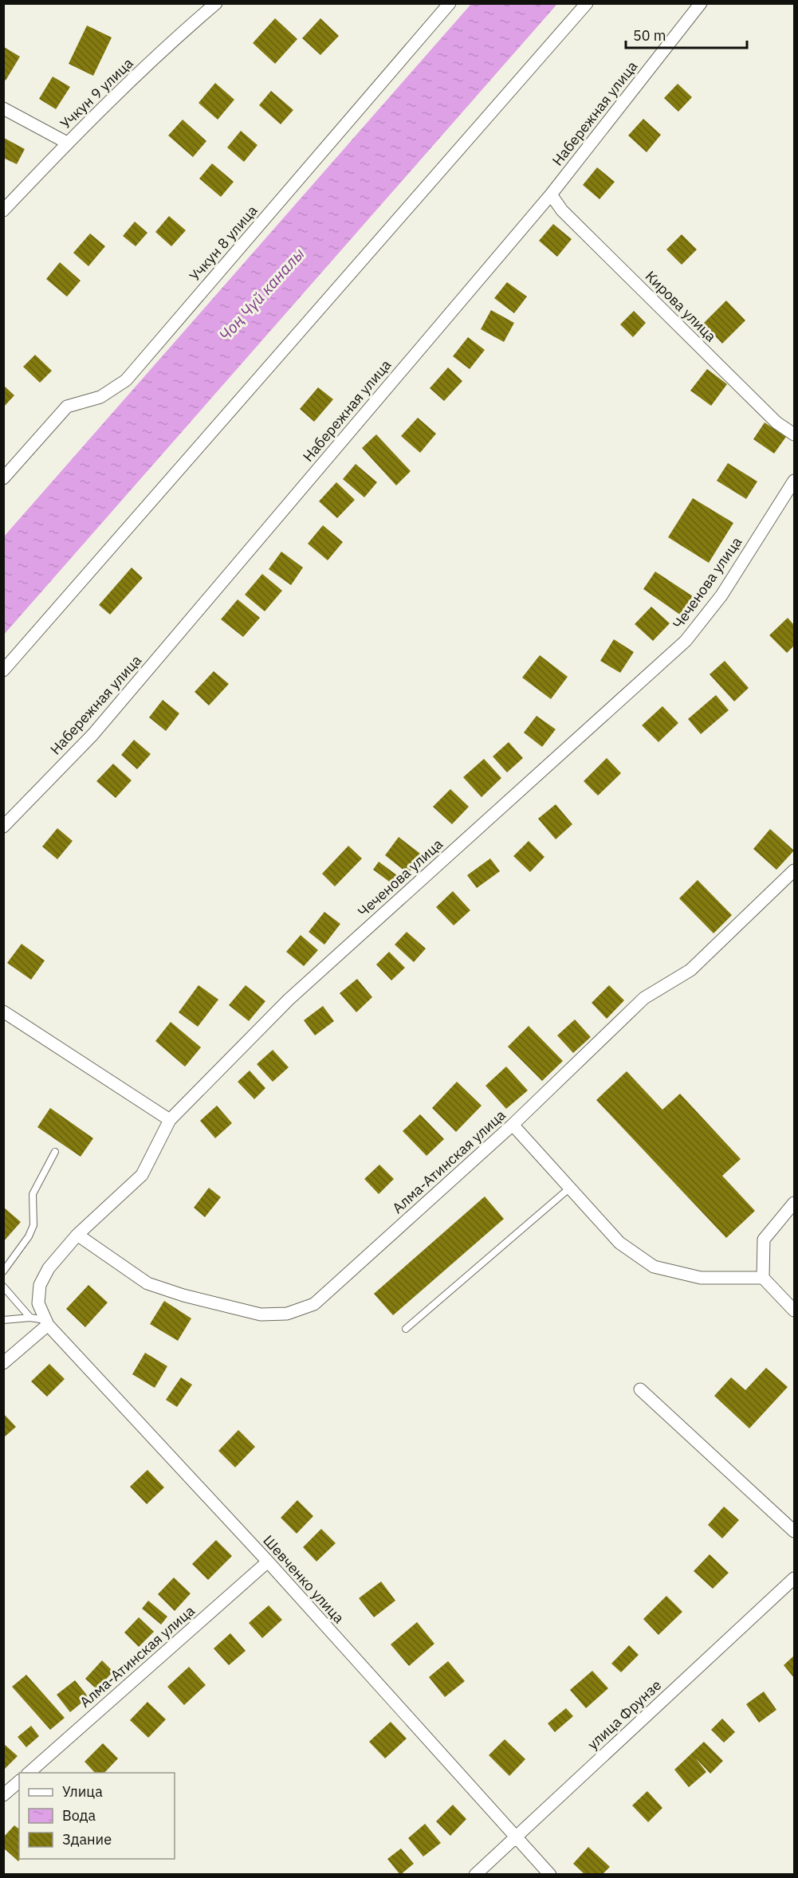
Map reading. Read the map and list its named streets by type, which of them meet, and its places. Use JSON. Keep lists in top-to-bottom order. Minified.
{"streets":{"street":["Учкун 9 улица","Набережная улица","Учкун 8 улица","Кирова улица","Чеченова улица","Алма-Атинская улица","Шевченко улица","улица Фрунзе"]},"crossings":[["Набережная улица","Кирова улица"],["Чеченова улица","Алма-Атинская улица"],["Чеченова улица","Шевченко улица"],["Алма-Атинская улица","Шевченко улица"],["Шевченко улица","улица Фрунзе"]],"water":["Чоң Чүй каналы"],"legend":["Улица","Вода","Здание"],"scale_bar":"50 m"}
